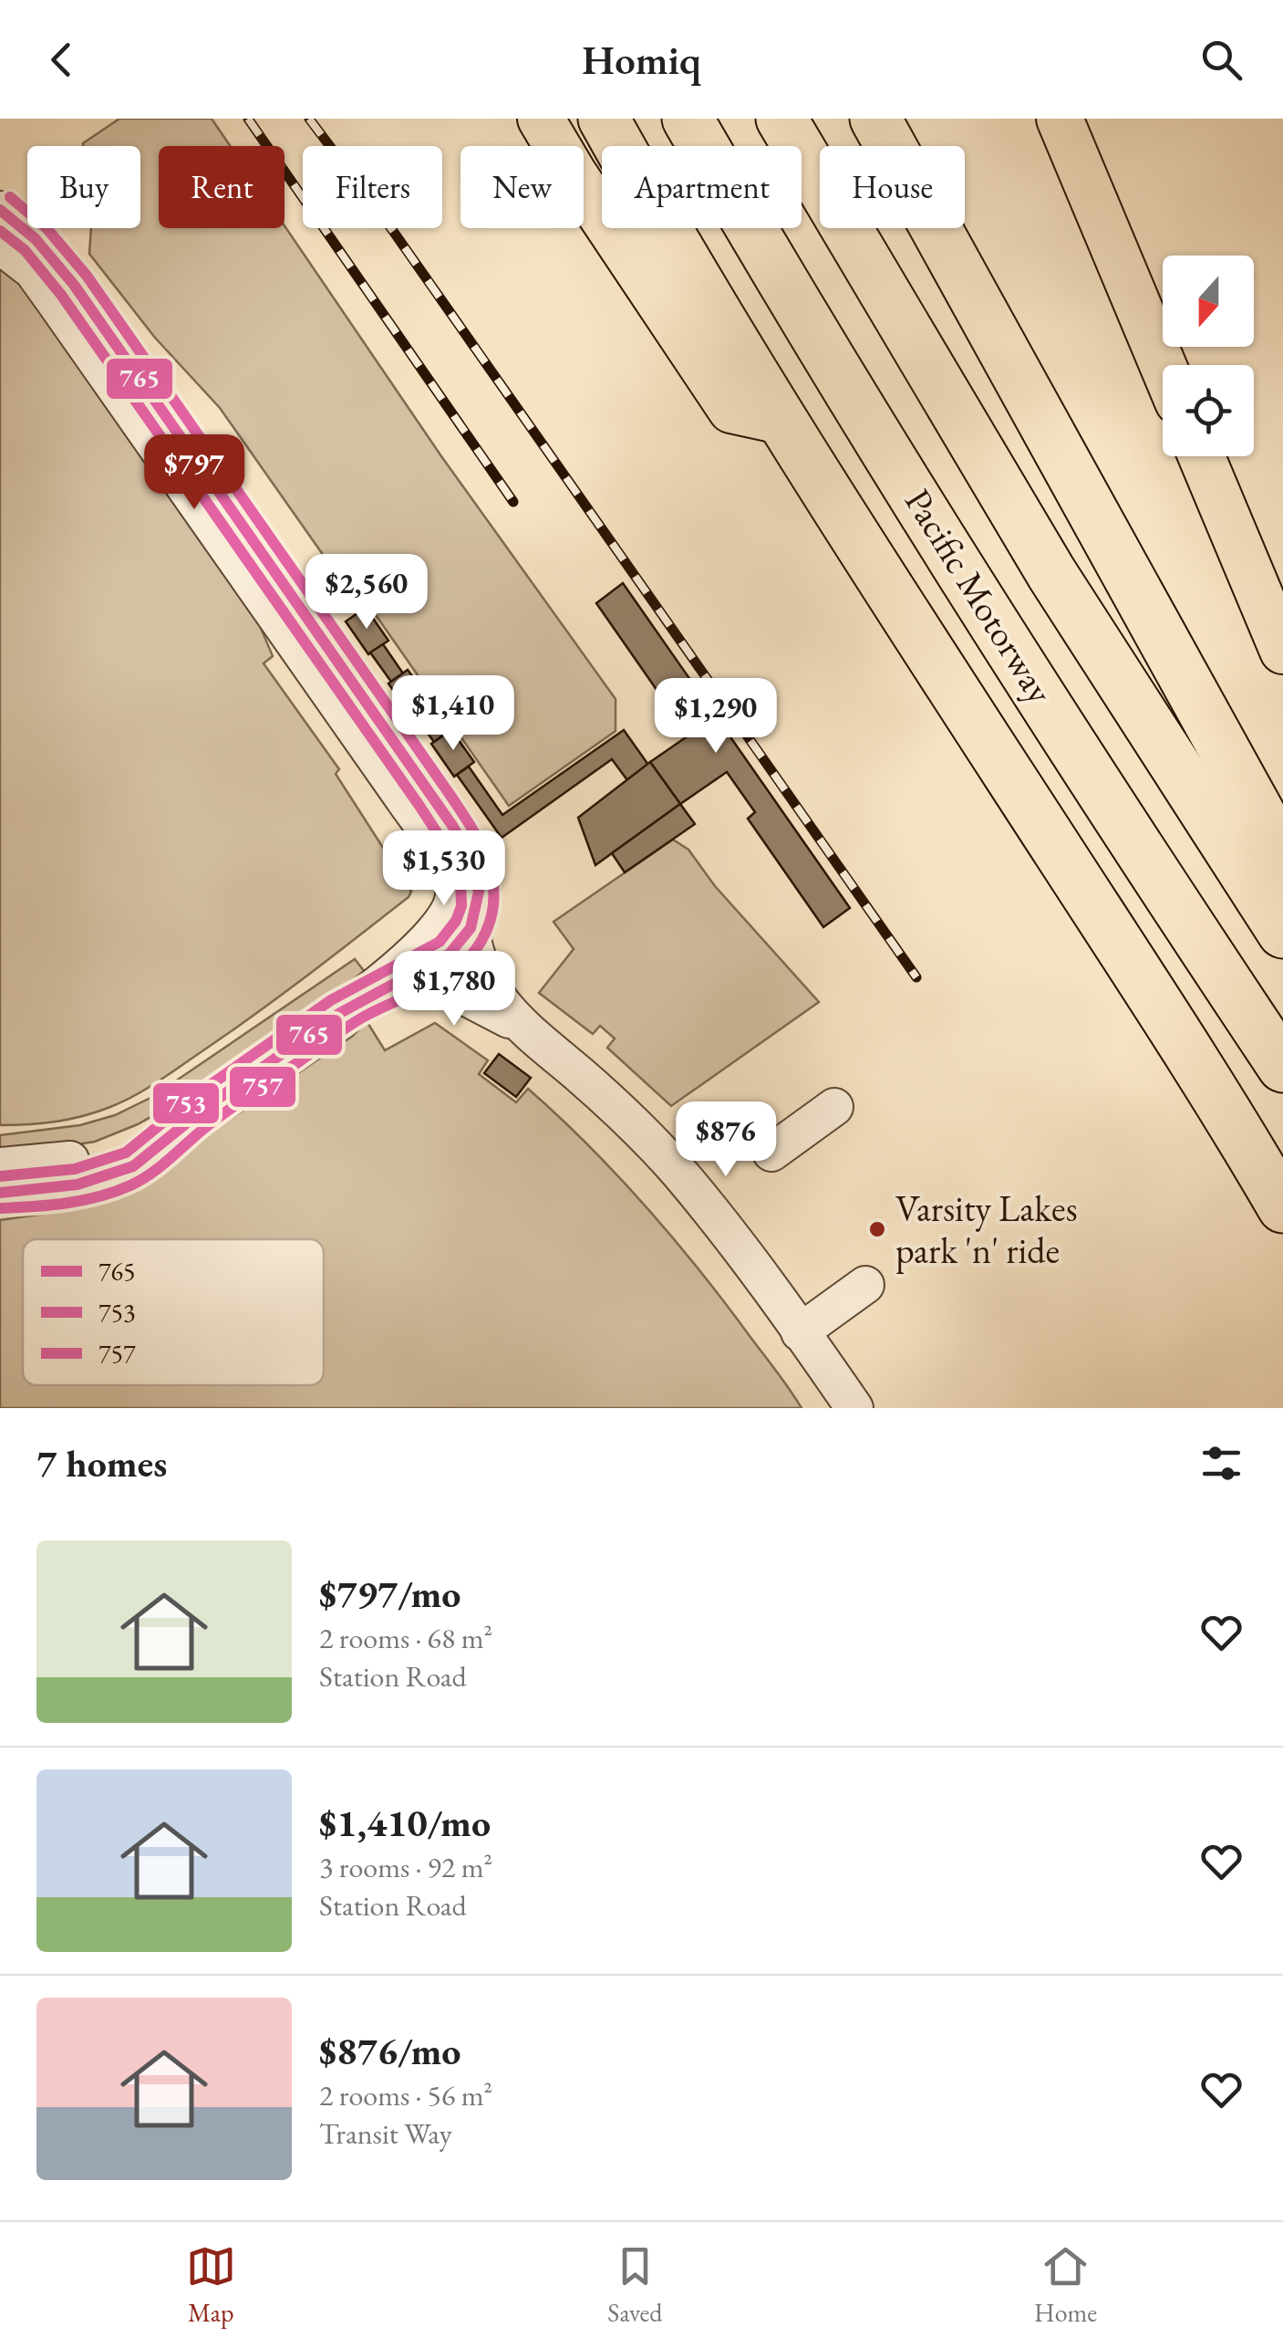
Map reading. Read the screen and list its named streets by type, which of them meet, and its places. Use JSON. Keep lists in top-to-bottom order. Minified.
{"streets":{"highway":["Pacific Motorway"]},"places":["Varsity Lakes park 'n' ride"],"lines":["transit line 757","transit line 765","transit line 753"],"legend":["765","753","757"],"north":"bottom","page":{"header":"Homiq","chip":["Buy","Rent","Filters","New","Apartment","House"],"price":["$797","$2,560","$1,410","$1,290","$1,530","$1,780","$876"],"heading":"7 homes","list":[{"name":"$797/mo","note":"2 rooms · 68 m² · Station Road"},{"name":"$1,410/mo","note":"3 rooms · 92 m² · Station Road"},{"name":"$876/mo","note":"2 rooms · 56 m² · Transit Way"}],"tabs":["Map","Saved","Home"]}}
